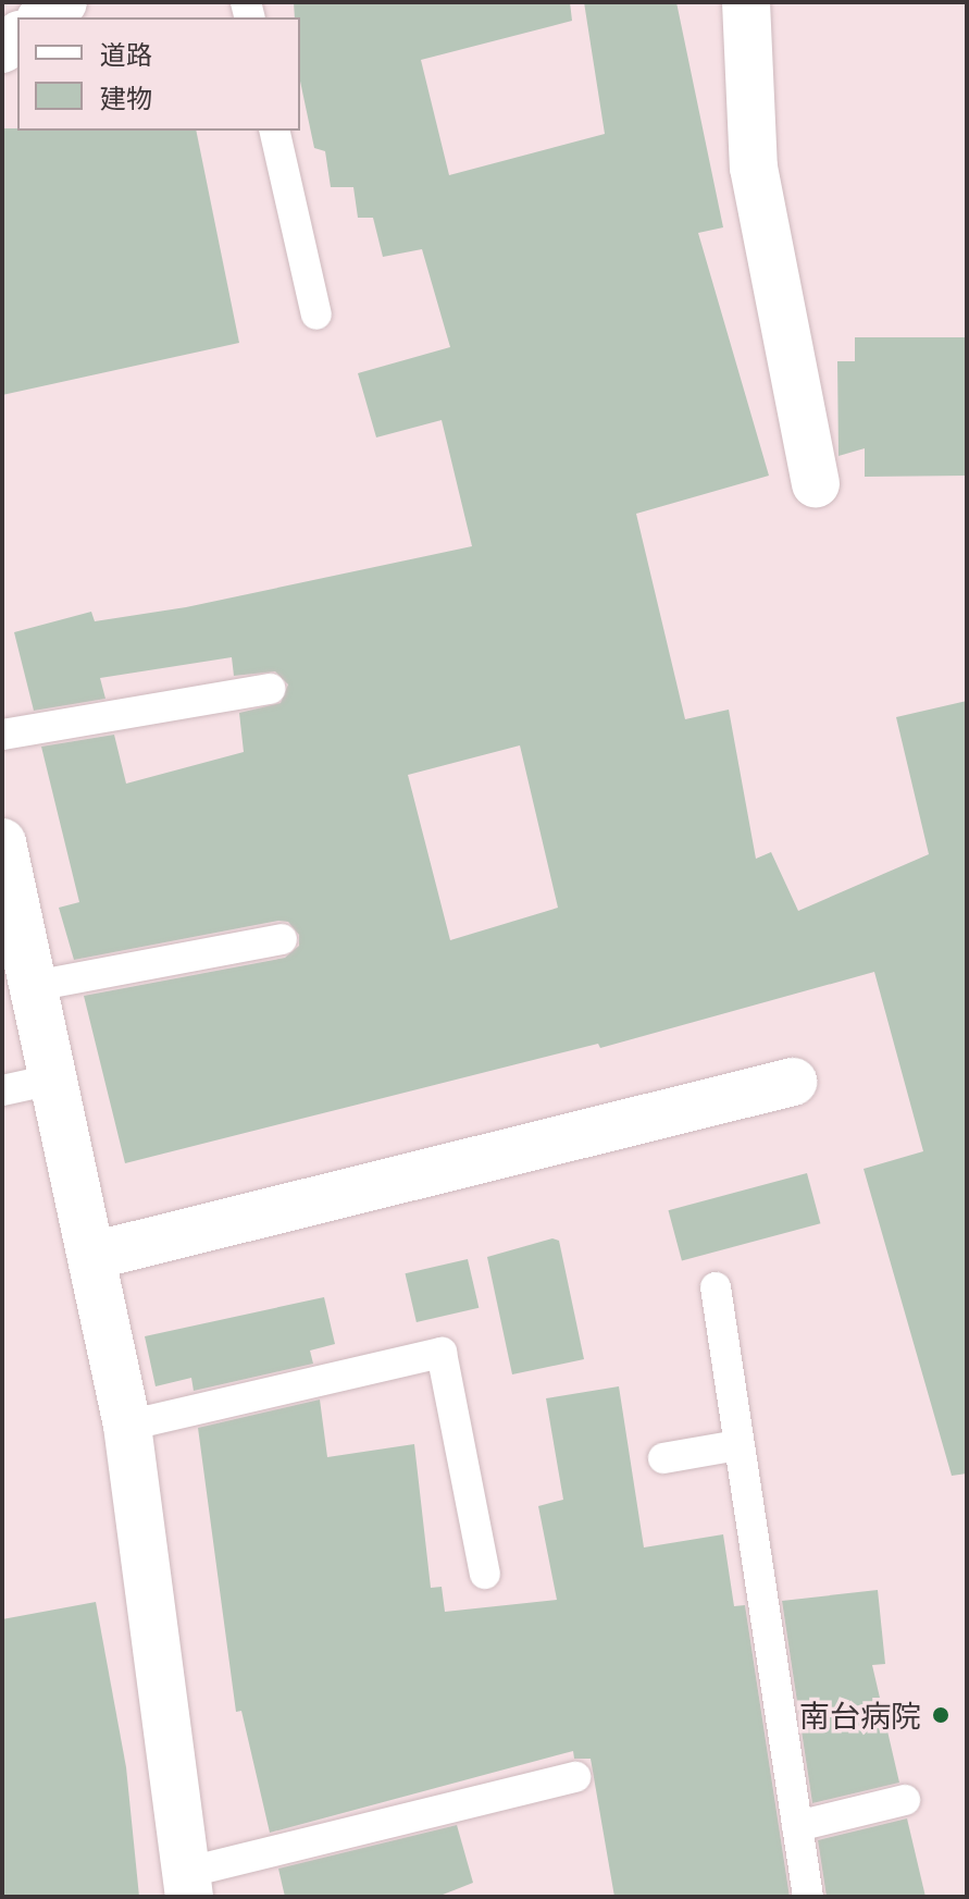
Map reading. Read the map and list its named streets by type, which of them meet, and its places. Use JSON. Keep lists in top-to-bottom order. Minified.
{"places":["南台病院"],"legend":["道路","建物"]}
